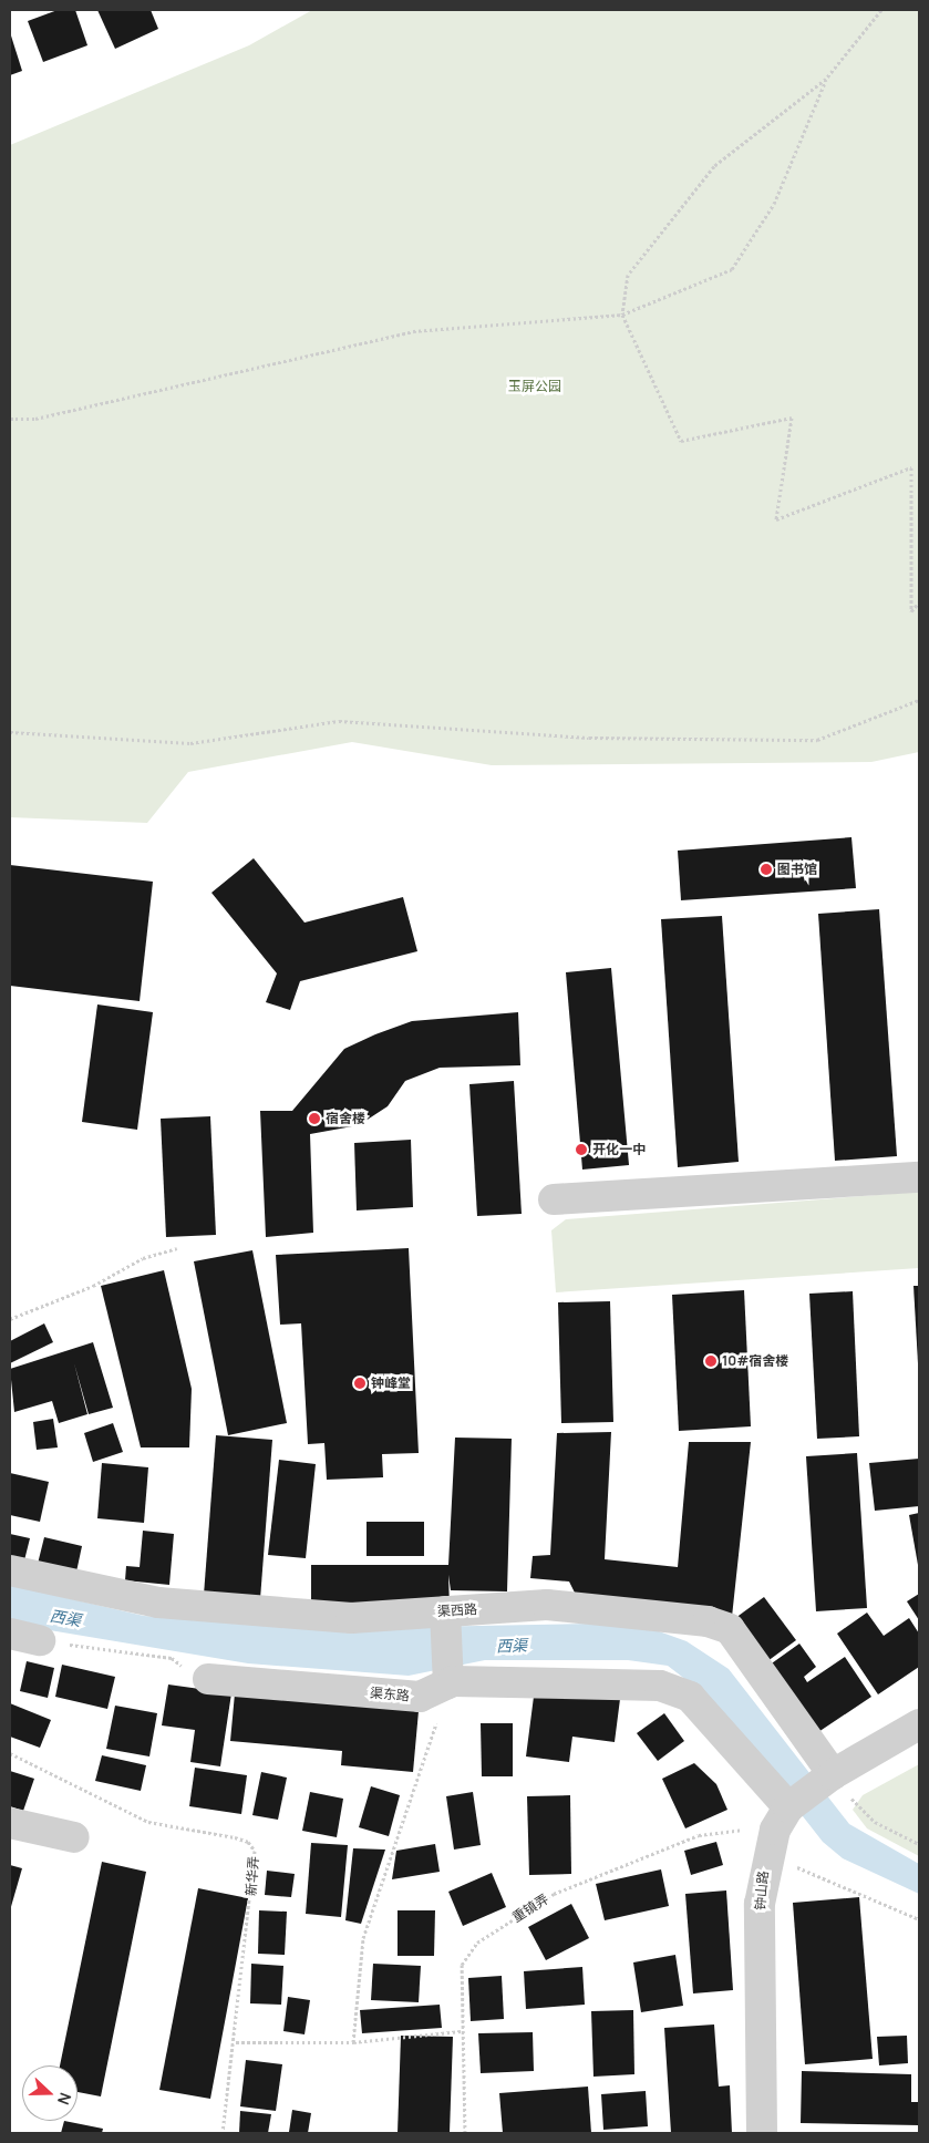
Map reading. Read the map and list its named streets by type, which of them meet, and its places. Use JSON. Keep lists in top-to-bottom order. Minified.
{"streets":{"street":["渠西路","渠东路","钟山路"],"path":["新华弄","重镇弄"]},"crossings":[["渠西路","钟山路"],["渠东路","钟山路"],["钟山路","重镇弄"]],"water":["西渠"],"parks":["玉屏公园"],"places":["图书馆","宿舍楼","开化一中","10#宿舍楼","钟峰堂"],"north":"right"}
